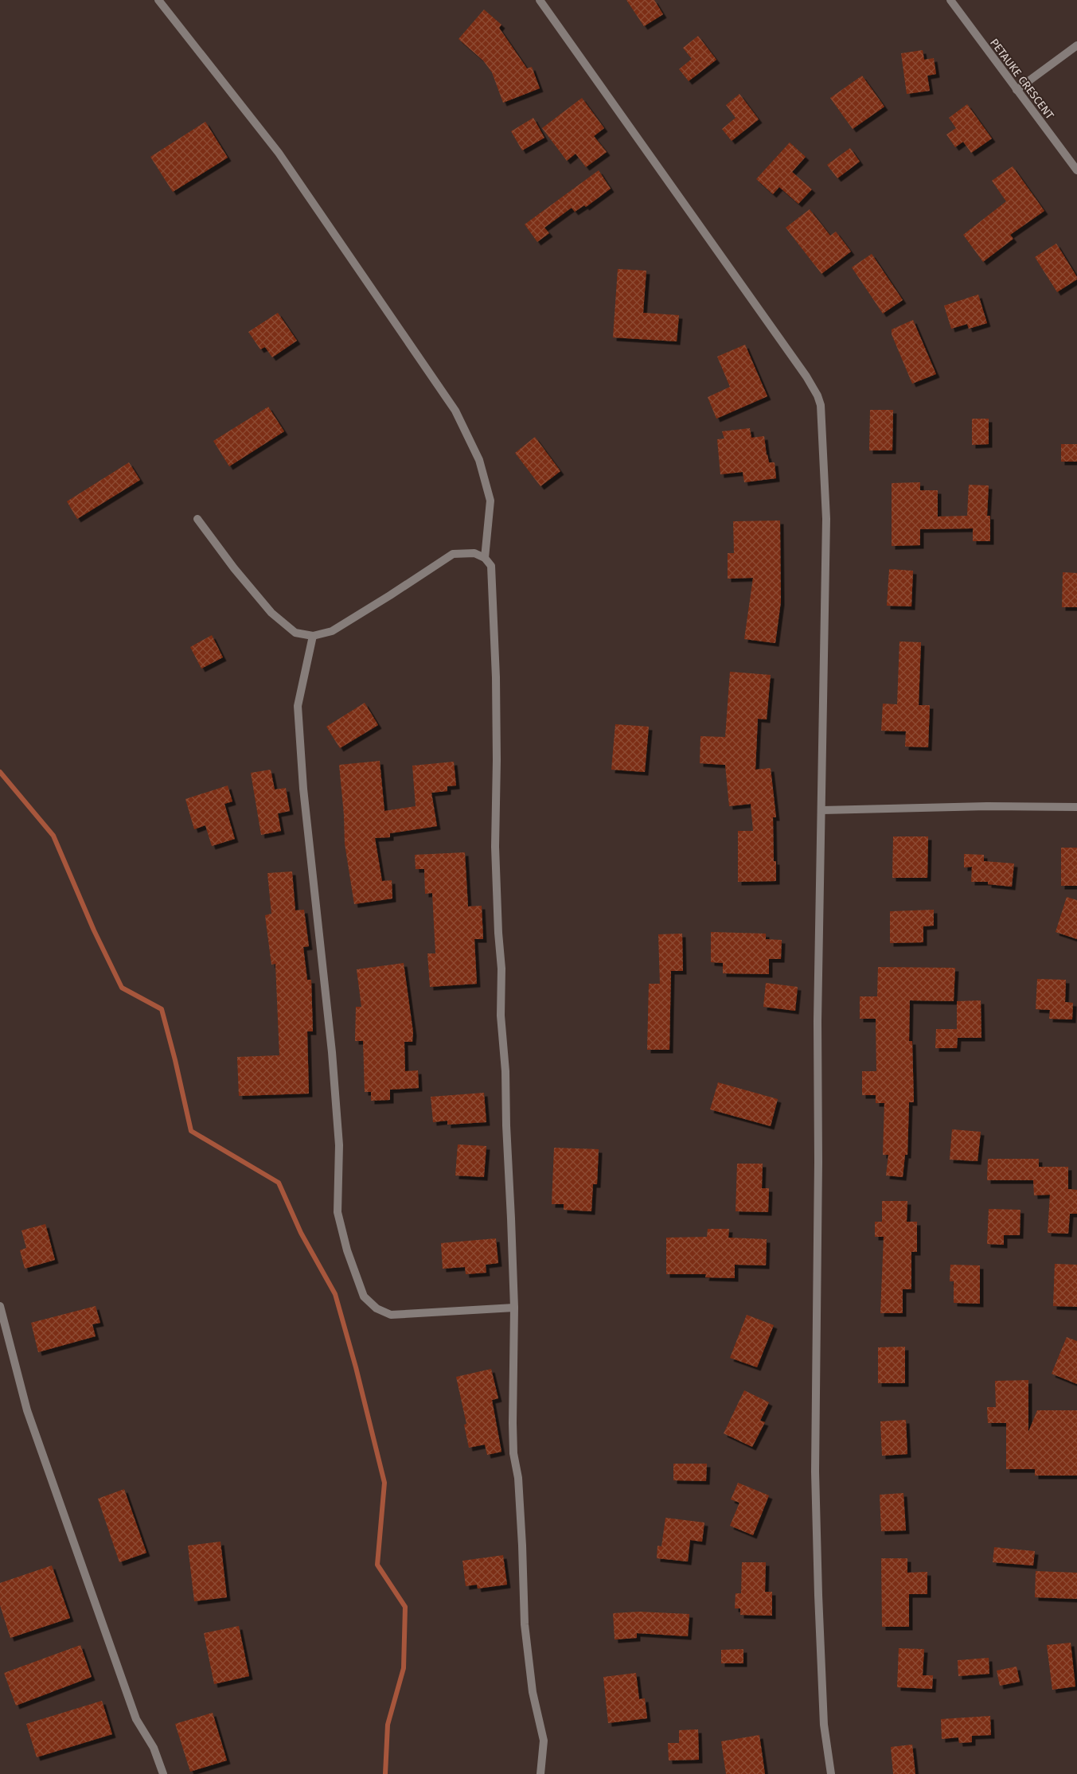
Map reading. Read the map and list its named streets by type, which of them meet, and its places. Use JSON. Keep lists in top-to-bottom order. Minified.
{"streets":{"street":["PETAUKE CRESCENT"]}}
